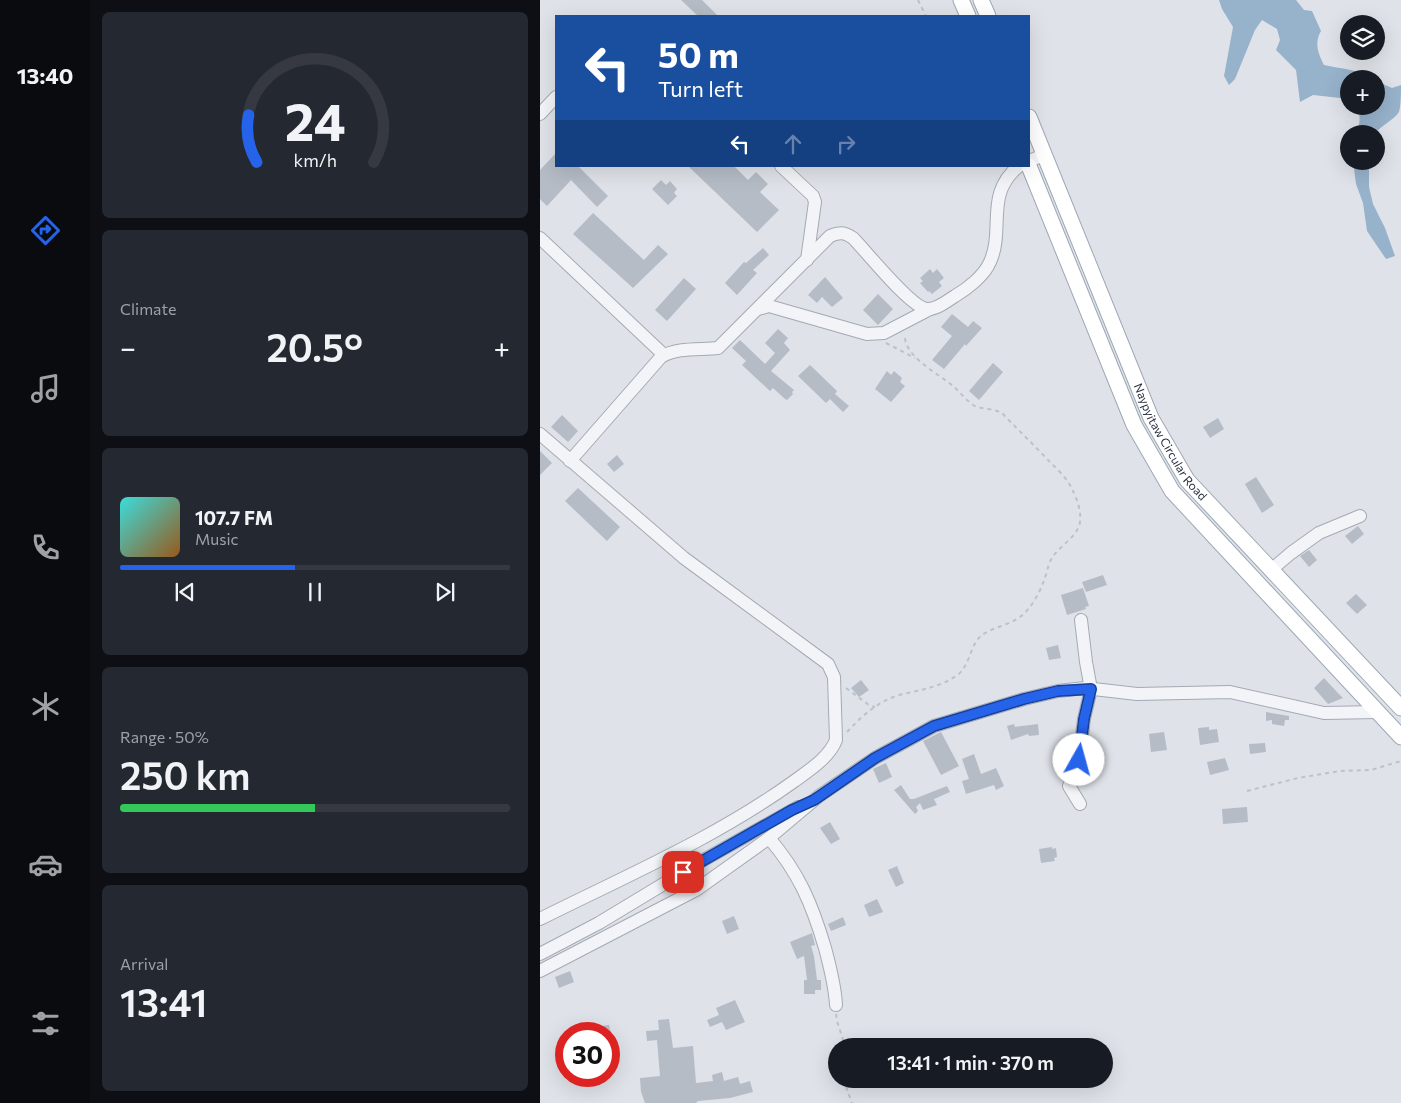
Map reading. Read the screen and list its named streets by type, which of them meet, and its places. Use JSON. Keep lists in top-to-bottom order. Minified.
{"streets":{"main road":["Naypyitaw Circular Road"]},"page":{"tabs":"13:40","map_buttons":["+","−"],"turn":["50 m","Turn left"],"tile":["Climate",["Range · 50%","250 km"],["Arrival","13:41"]],"heat":["−","20.5°","+"],"song":["107.7 FM","Music"],"limit":"30","trip":"13:41 · 1 min · 370 m","gauge":["24","km/h"]}}
